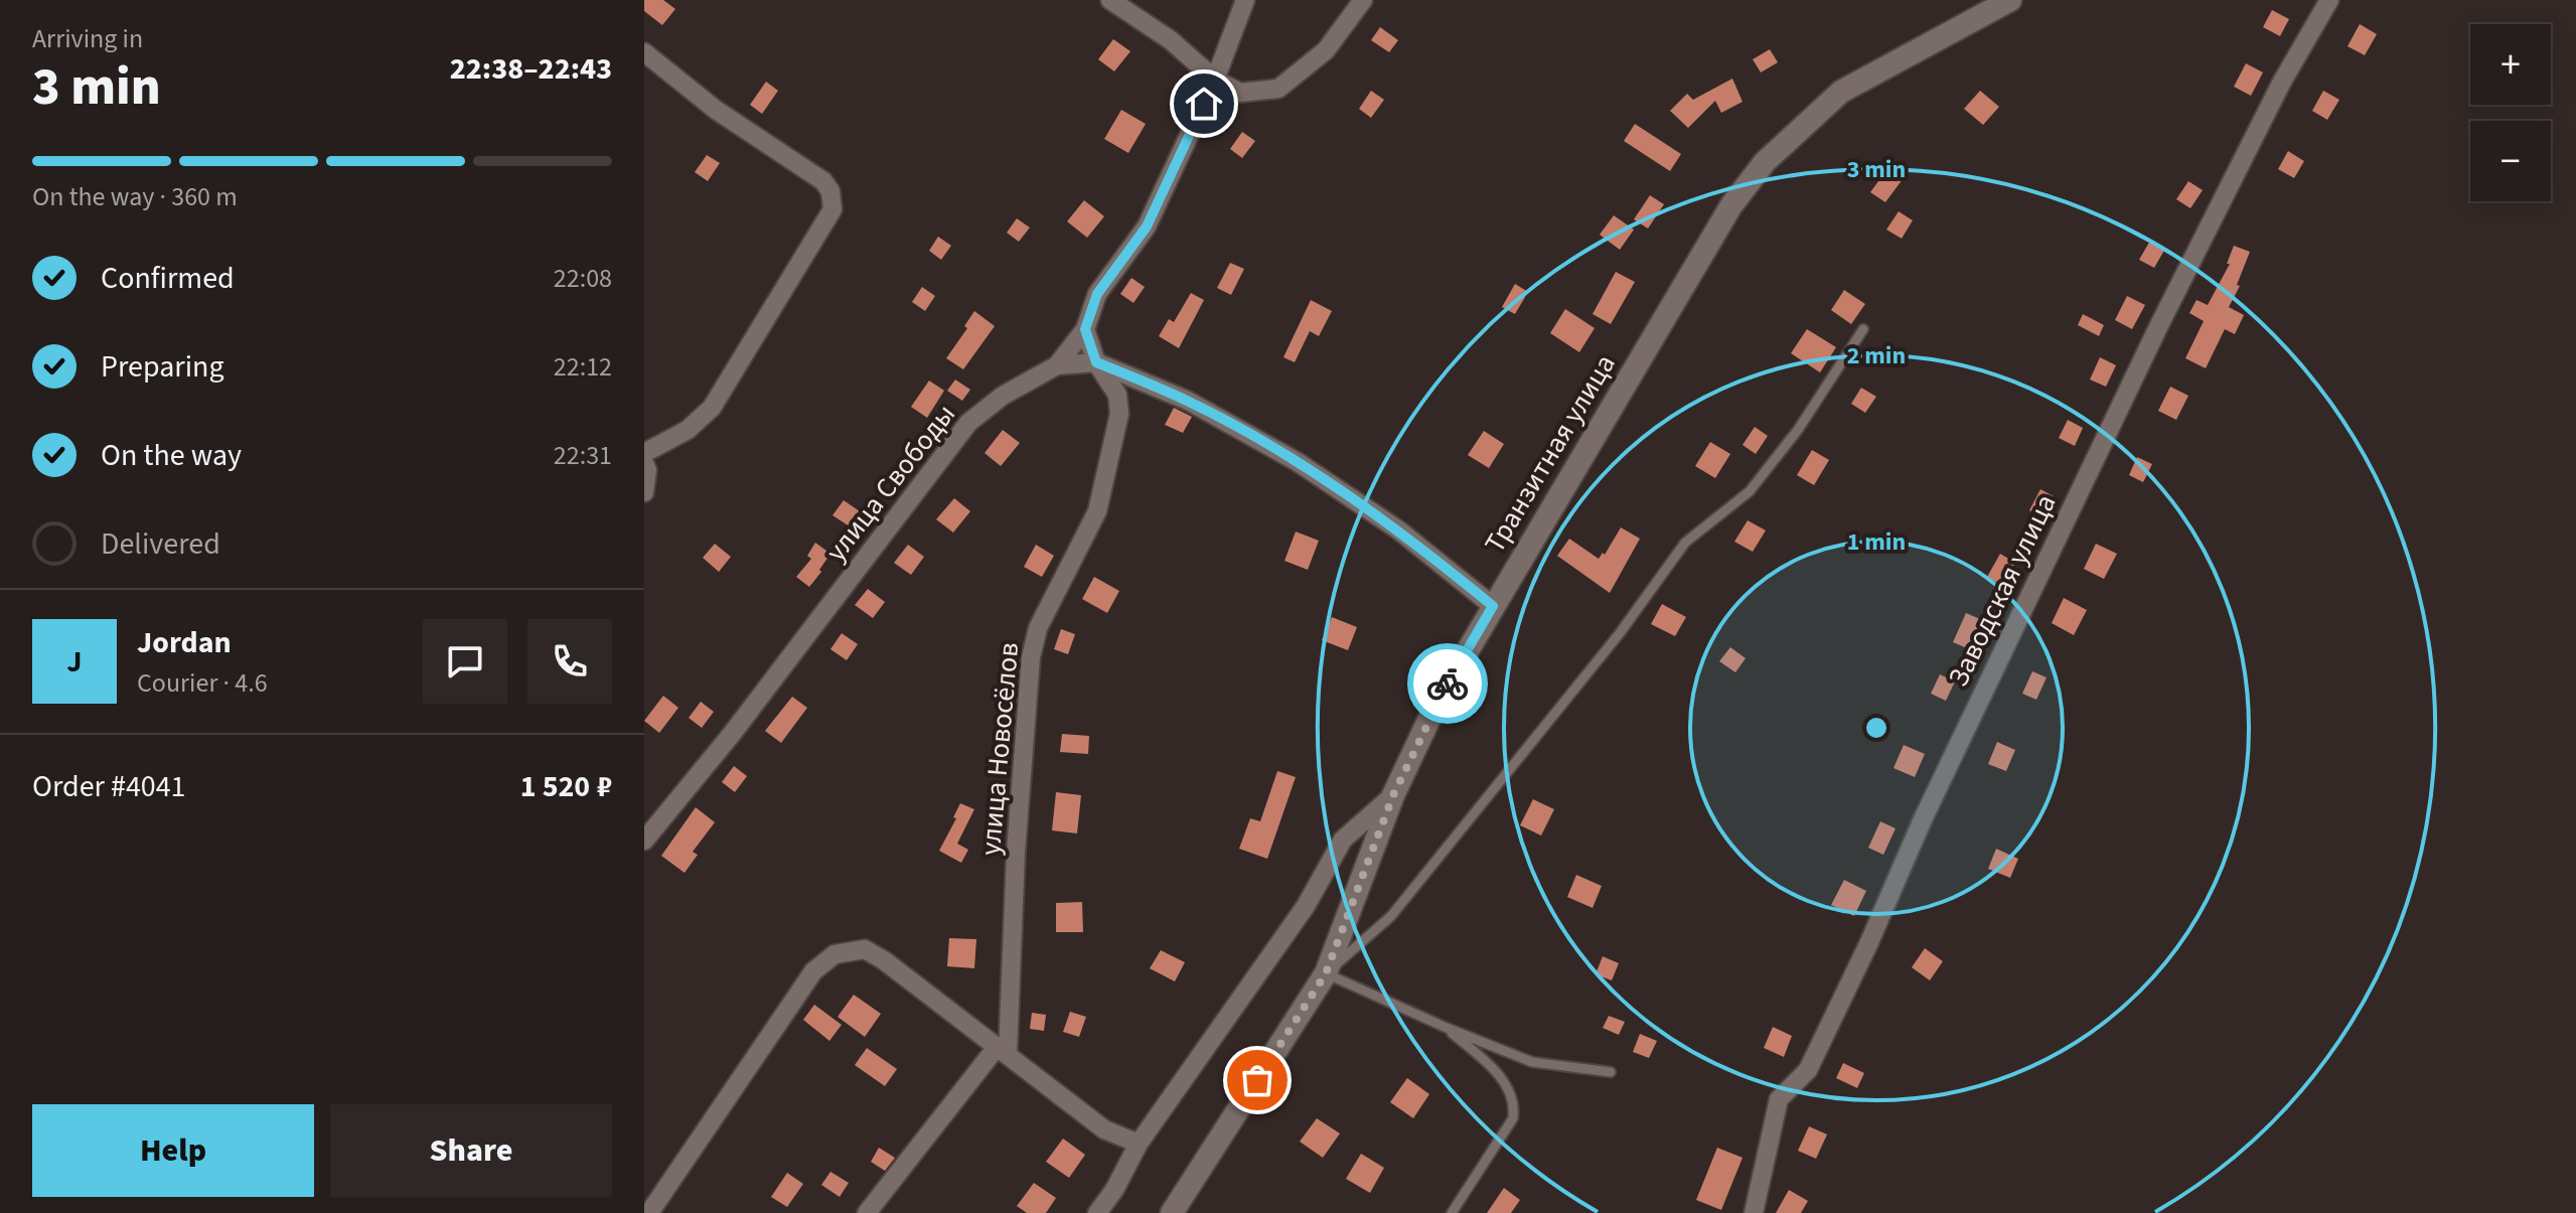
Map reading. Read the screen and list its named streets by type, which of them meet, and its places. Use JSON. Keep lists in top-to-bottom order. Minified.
{"streets":{"main road":["Транзитная улица"],"street":["улица Свободы","Заводская улица","улица Новосёлов"]},"crossings":[["улица Свободы","улица Новосёлов"]],"page":{"heading":["3 min","Arriving in","22:38–22:43"],"panel":["Jordan","Courier · 4.6","Order #4041","1 520 ₽"],"map_buttons":["+","−"],"bar":"On the way · 360 m","list":[["Confirmed","22:08"],["Preparing","22:12"],["On the way","22:31"],"Delivered"],"round":"J","buttons":["Help","Share"]},"rings":["3 min","2 min","1 min"]}
